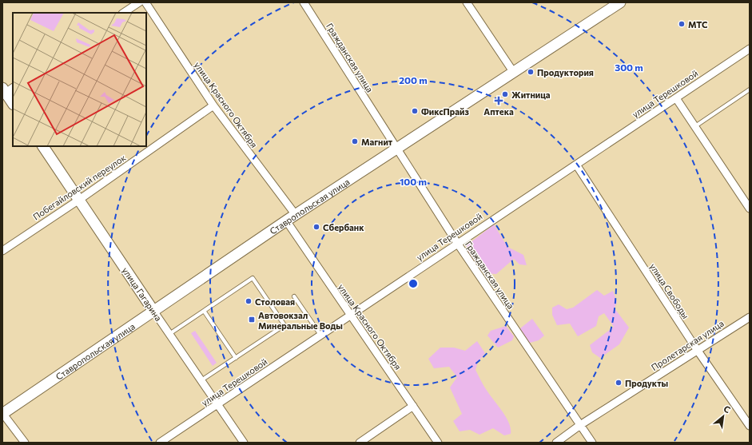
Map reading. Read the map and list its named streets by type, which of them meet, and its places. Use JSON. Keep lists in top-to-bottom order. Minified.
{"streets":{"street":["Гражданская улица","улица Терешковой","улица Красного Октября","Побегайловский переулок","Ставропольская улица","улица Свободы","улица Гагарина","Пролетарская улица"]},"crossings":[["Гражданская улица","улица Терешковой"],["Гражданская улица","Ставропольская улица"],["Гражданская улица","Пролетарская улица"],["улица Терешковой","улица Красного Октября"],["улица Терешковой","улица Свободы"],["улица Терешковой","улица Гагарина"],["улица Красного Октября","Побегайловский переулок"],["улица Красного Октября","Ставропольская улица"],["Побегайловский переулок","улица Гагарина"],["Ставропольская улица","улица Гагарина"],["улица Свободы","Пролетарская улица"]],"places":{"other":["МТС","Продуктория","Житница","ФиксПрайз","Магнит","Сбербанк","Столовая","Продукты"],"health":["Аптека"],"transit":["Автовокзал Минеральные Воды"]},"north":"top right","rings":["300 m","200 m","100 m"]}
